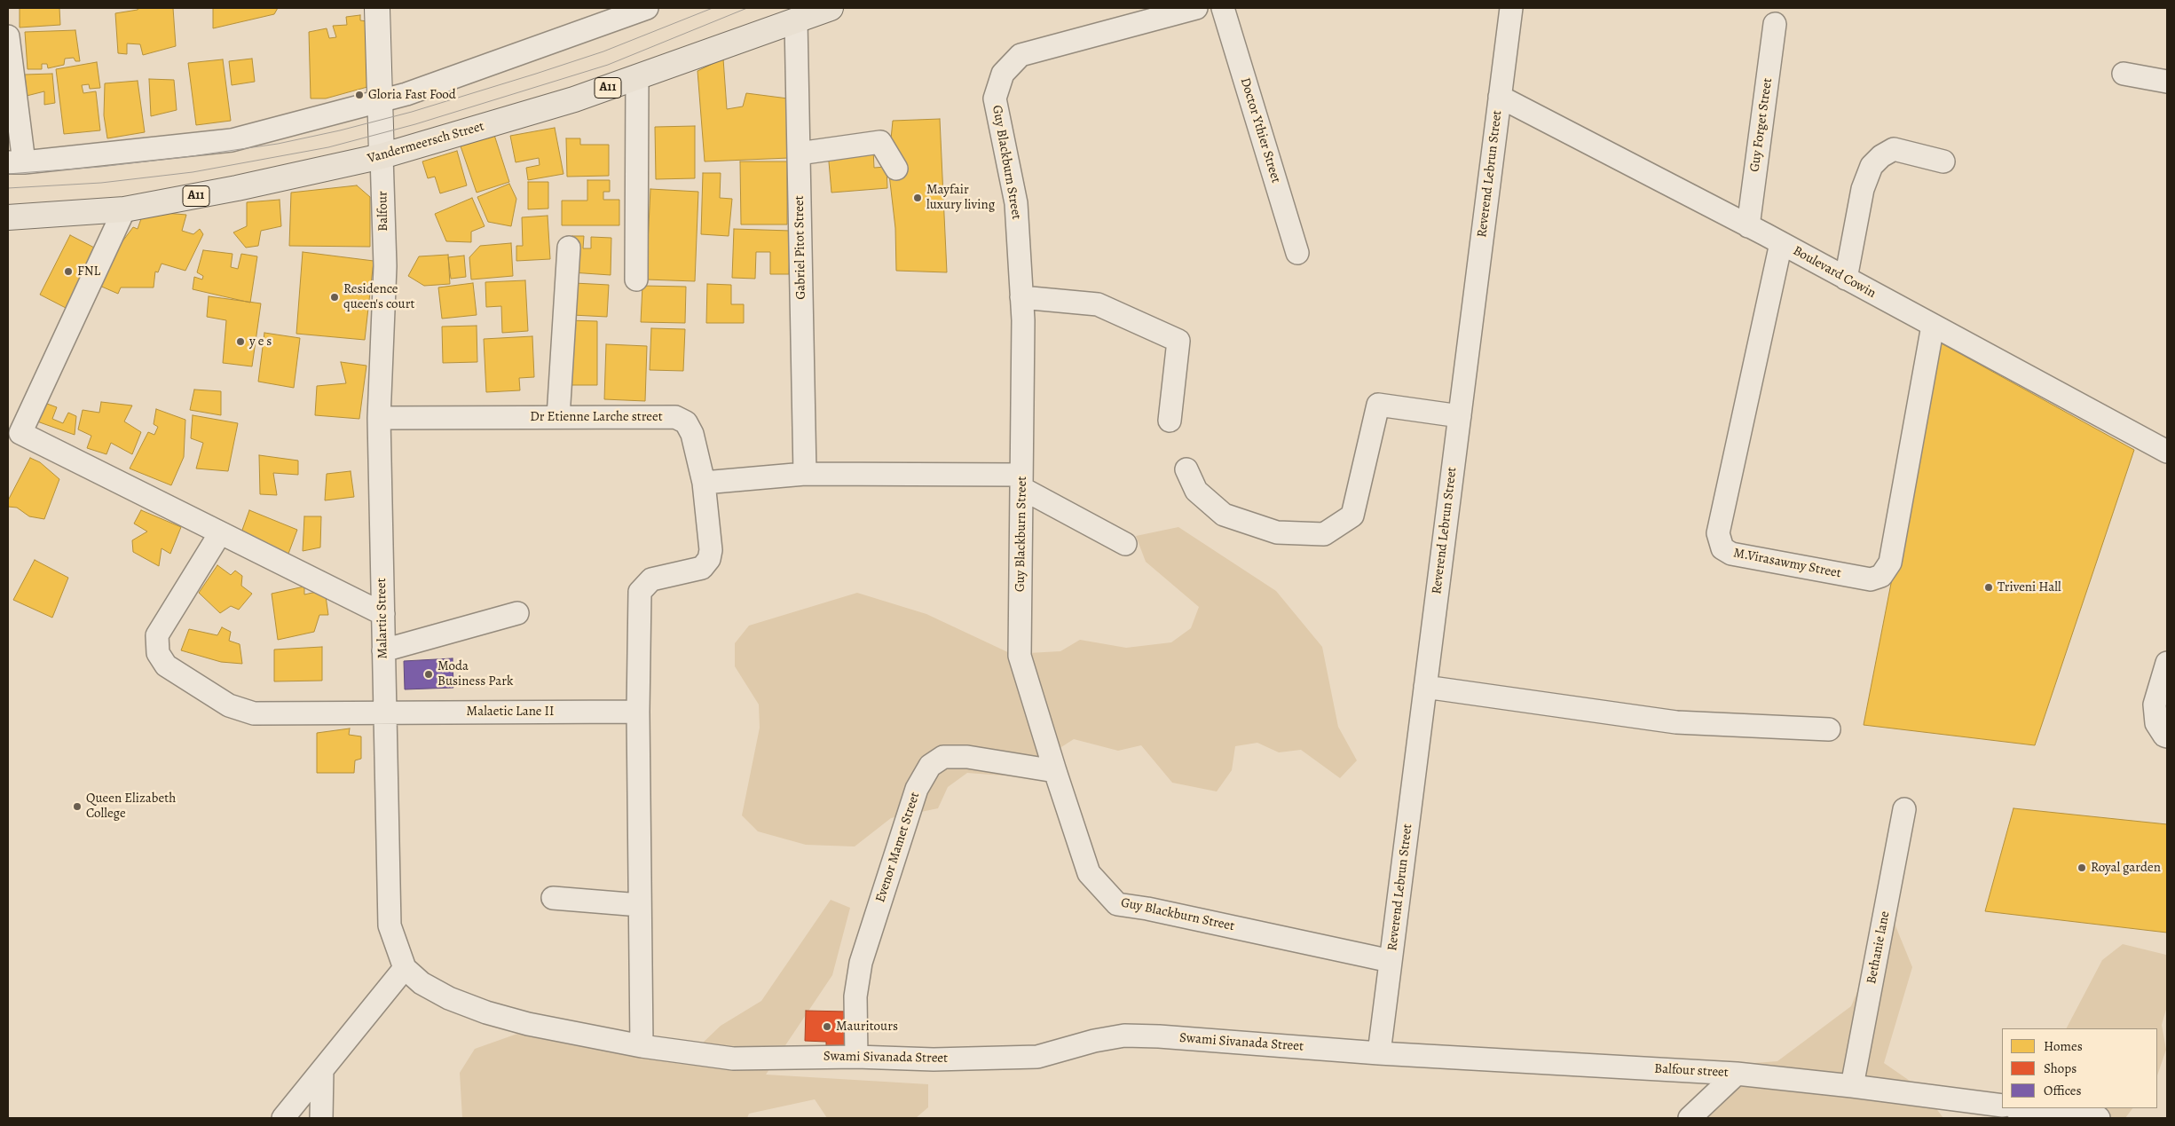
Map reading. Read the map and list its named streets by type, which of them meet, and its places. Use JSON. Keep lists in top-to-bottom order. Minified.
{"streets":{"main road":["A11","Vandermeersch Street"],"street":["Guy Forget Street","Doctor Ythier Street","Guy Blackburn Street","Reverend Lebrun Street","Balfour","Gabriel Pitot Street","Boulevard Cowin","Dr Etienne Larche street","M.Virasawmy Street","Malartic Street","Malaetic Lane II","Evenor Mamet Street","Bethanie lane","Swami Sivanada Street","Balfour street"]},"crossings":[["Guy Forget Street","Boulevard Cowin"],["Vandermeersch Street","Balfour"],["Vandermeersch Street","Gabriel Pitot Street"],["Guy Blackburn Street","Reverend Lebrun Street"],["Guy Blackburn Street","Evenor Mamet Street"],["Reverend Lebrun Street","Boulevard Cowin"],["Reverend Lebrun Street","Swami Sivanada Street"],["Reverend Lebrun Street","Balfour street"],["Balfour","Malartic Street"],["Boulevard Cowin","M.Virasawmy Street"],["Dr Etienne Larche street","Malartic Street"],["Dr Etienne Larche street","Malaetic Lane II"],["Dr Etienne Larche street","Swami Sivanada Street"],["Malartic Street","Malaetic Lane II"],["Malartic Street","Swami Sivanada Street"],["Evenor Mamet Street","Swami Sivanada Street"],["Bethanie lane","Balfour street"],["Swami Sivanada Street","Balfour street"]],"places":["Gloria Fast Food","Mayfair luxury living","FNL","Residence queen's court","y e s","Triveni Hall","Moda Business Park","Queen Elizabeth College","Royal garden","Mauritours"],"legend":["Homes","Shops","Offices"]}
